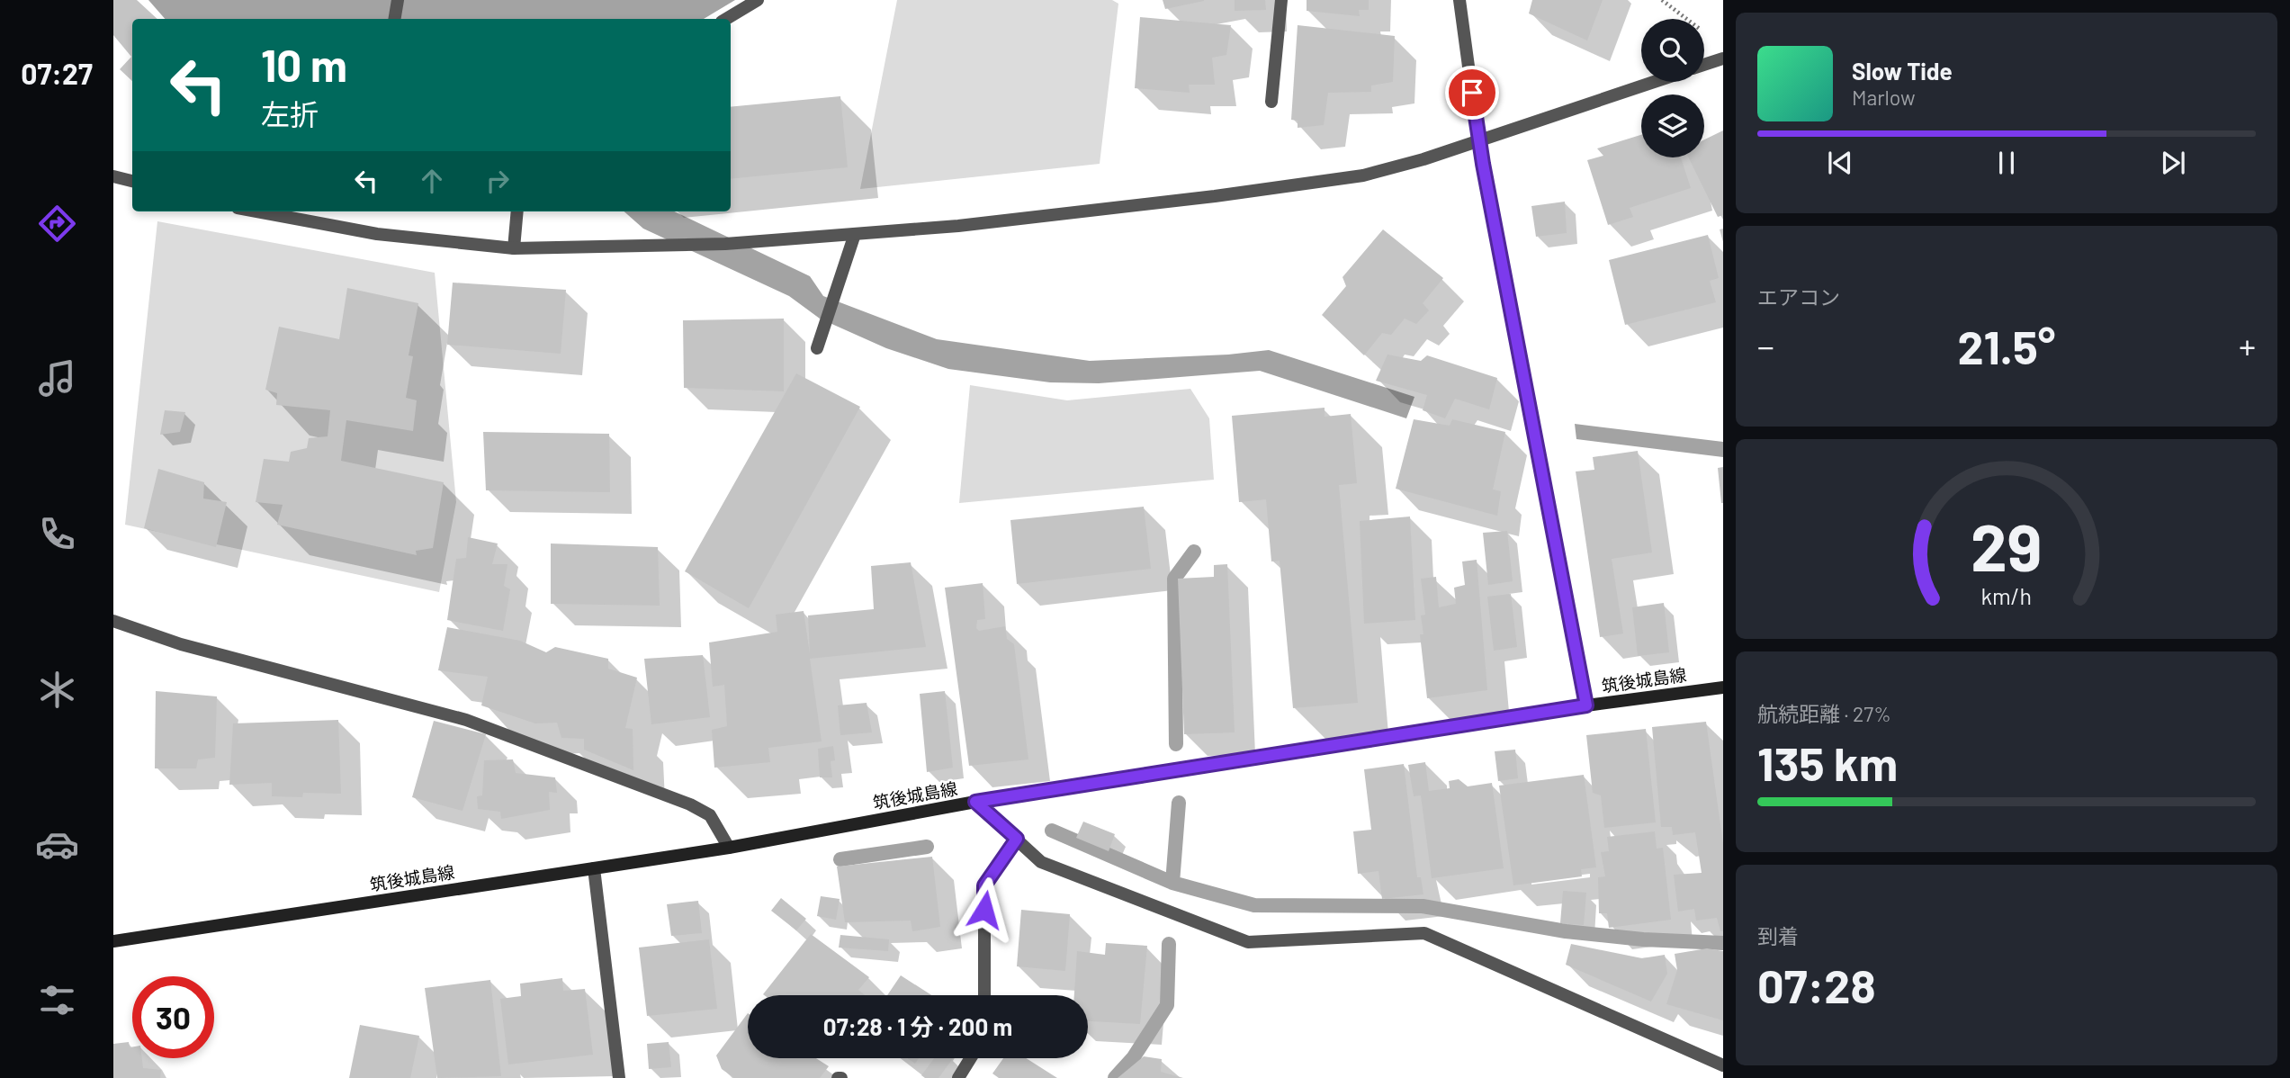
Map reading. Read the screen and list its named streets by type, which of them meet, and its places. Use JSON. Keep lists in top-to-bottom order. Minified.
{"streets":{"main road":["筑後城島線"]},"page":{"tabs":"07:27","turn":["10 m","左折"],"song":["Slow Tide","Marlow"],"tile":["エアコン",["航続距離 · 27%","135 km"],["到着","07:28"]],"heat":["−","21.5°","+"],"limit":"30","trip":"07:28 · 1 分 · 200 m","gauge":["29","km/h"]}}
